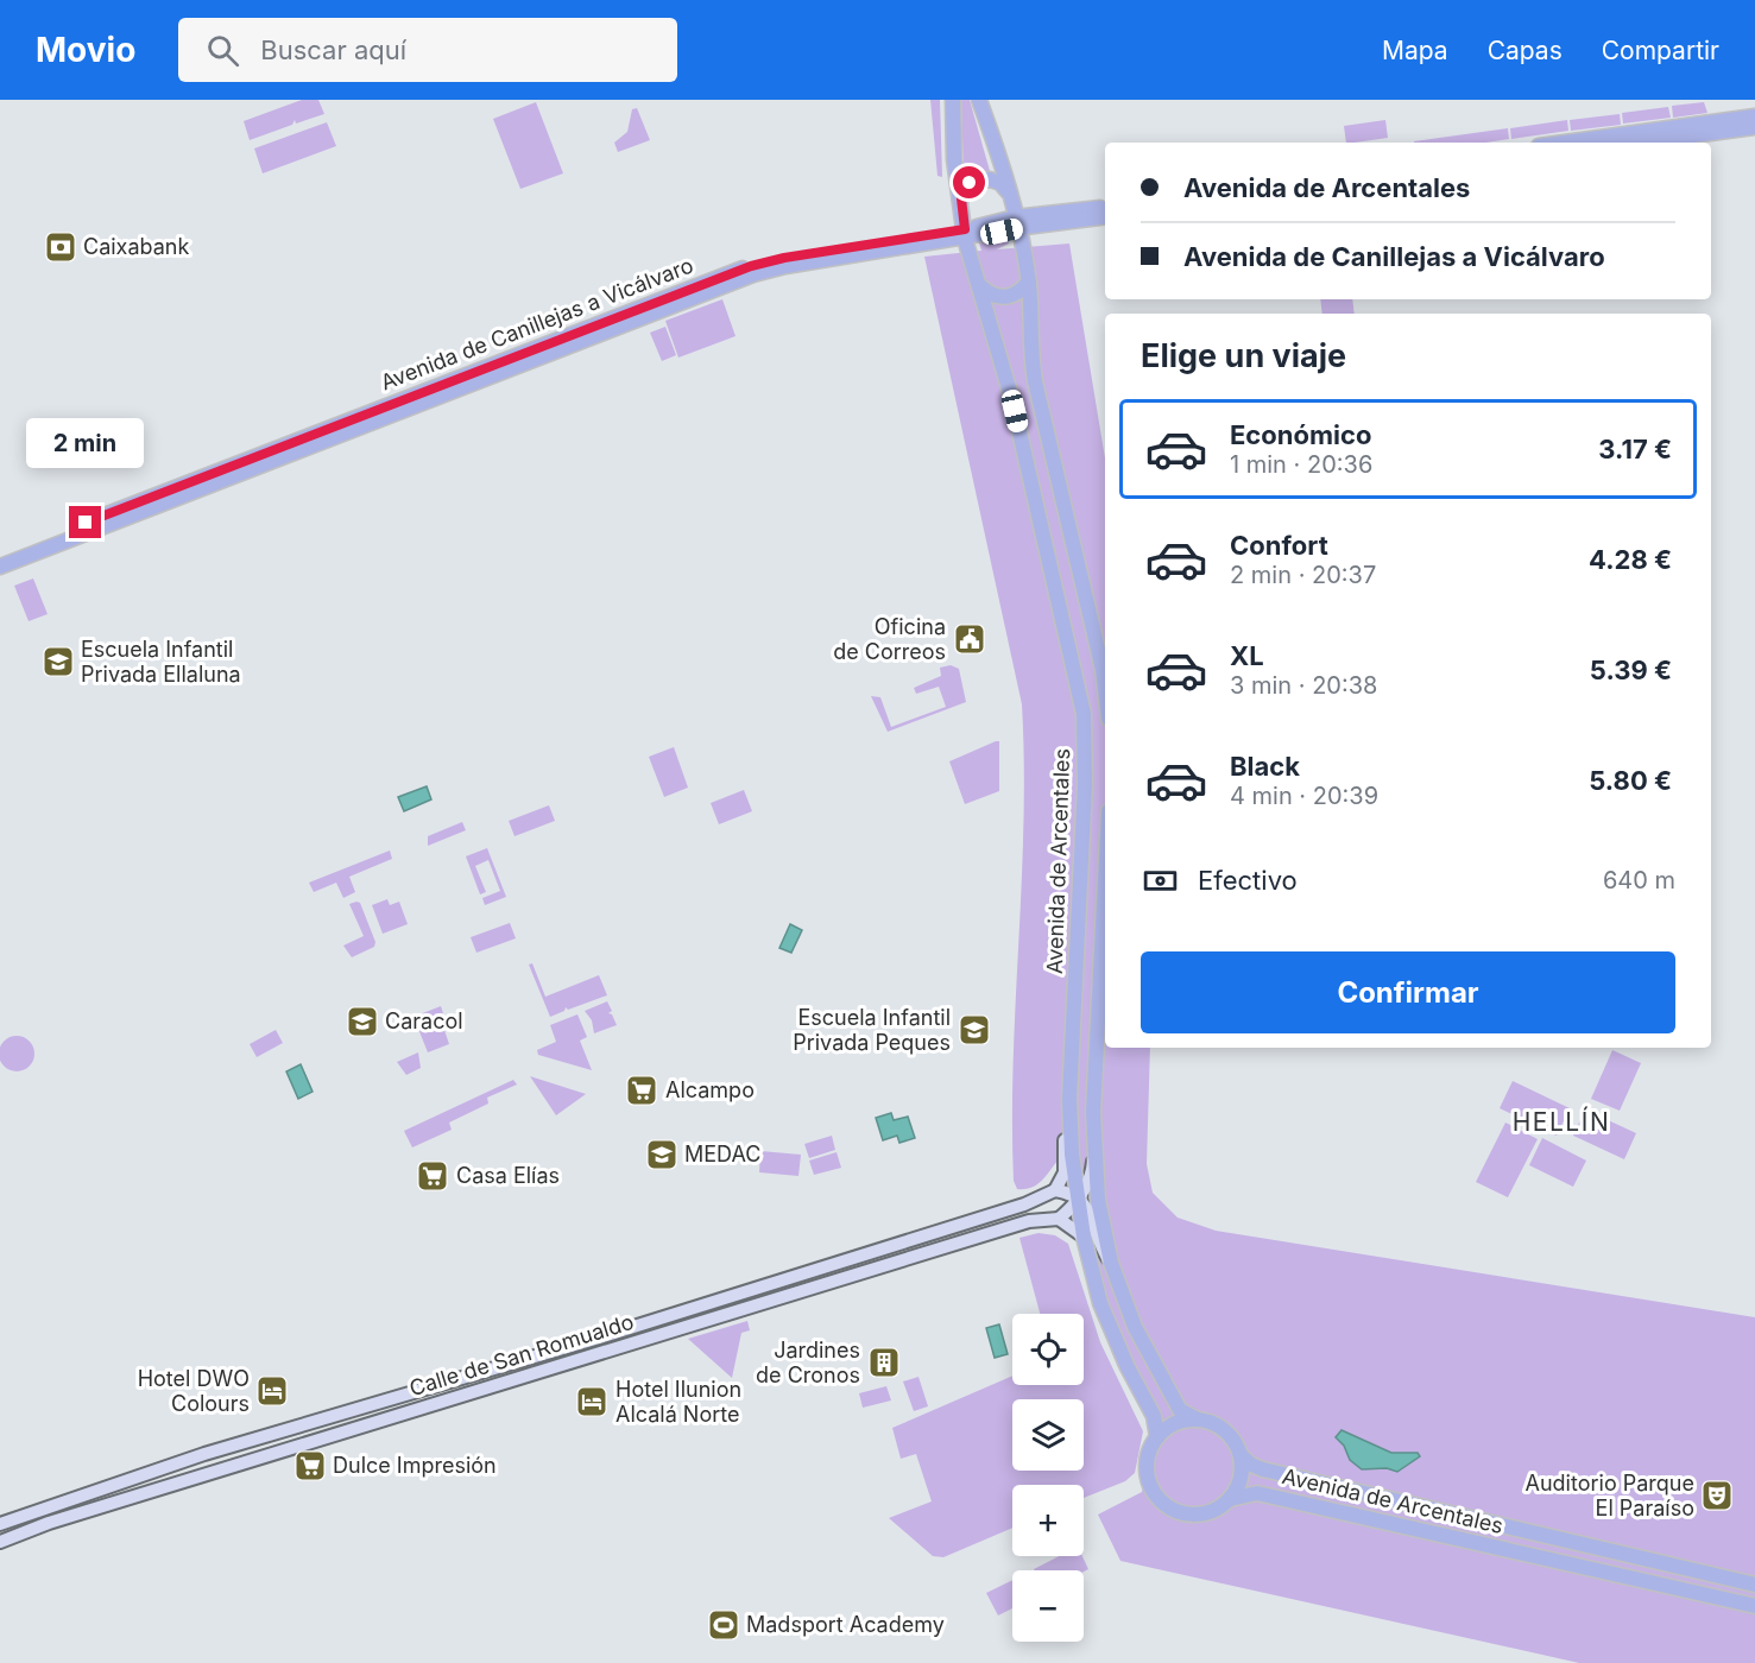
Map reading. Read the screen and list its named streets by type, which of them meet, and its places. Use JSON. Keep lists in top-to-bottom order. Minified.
{"streets":{"main road":["Avenida de Canillejas a Vicálvaro","Avenida de Arcentales","Calle de San Romualdo"]},"crossings":[["Avenida de Canillejas a Vicálvaro","Avenida de Arcentales"]],"districts":["HELLÍN"],"places":{"bank":["Caixabank"],"public building":["Oficina de Correos"],"school or university":["Escuela Infantil Privada Ellaluna","Caracol","Escuela Infantil Privada Peques","MEDAC"],"supermarket":["Alcampo","Casa Elías","Dulce Impresión"],"building":["Jardines de Cronos"],"hotel":["Hotel DWO Colours","Hotel Ilunion Alcalá Norte"],"theatre":["Auditorio Parque El Paraíso"],"sports":["Madsport Academy"]},"page":{"header":"Movio","search":"Buscar aquí","nav":["Mapa","Capas","Compartir"],"banner":["Avenida de Arcentales","Avenida de Canillejas a Vicálvaro"],"heading":"Elige un viaje","list":[{"name":"Económico","note":"1 min · 20:36","value":"3.17 €"},{"name":"Confort","note":"2 min · 20:37","value":"4.28 €"},{"name":"XL","note":"3 min · 20:38","value":"5.39 €"},{"name":"Black","note":"4 min · 20:39","value":"5.80 €"}],"bubble":"2 min","pay":["Efectivo","640 m"],"buttons":"Confirmar","map_buttons":["+","−"]}}
